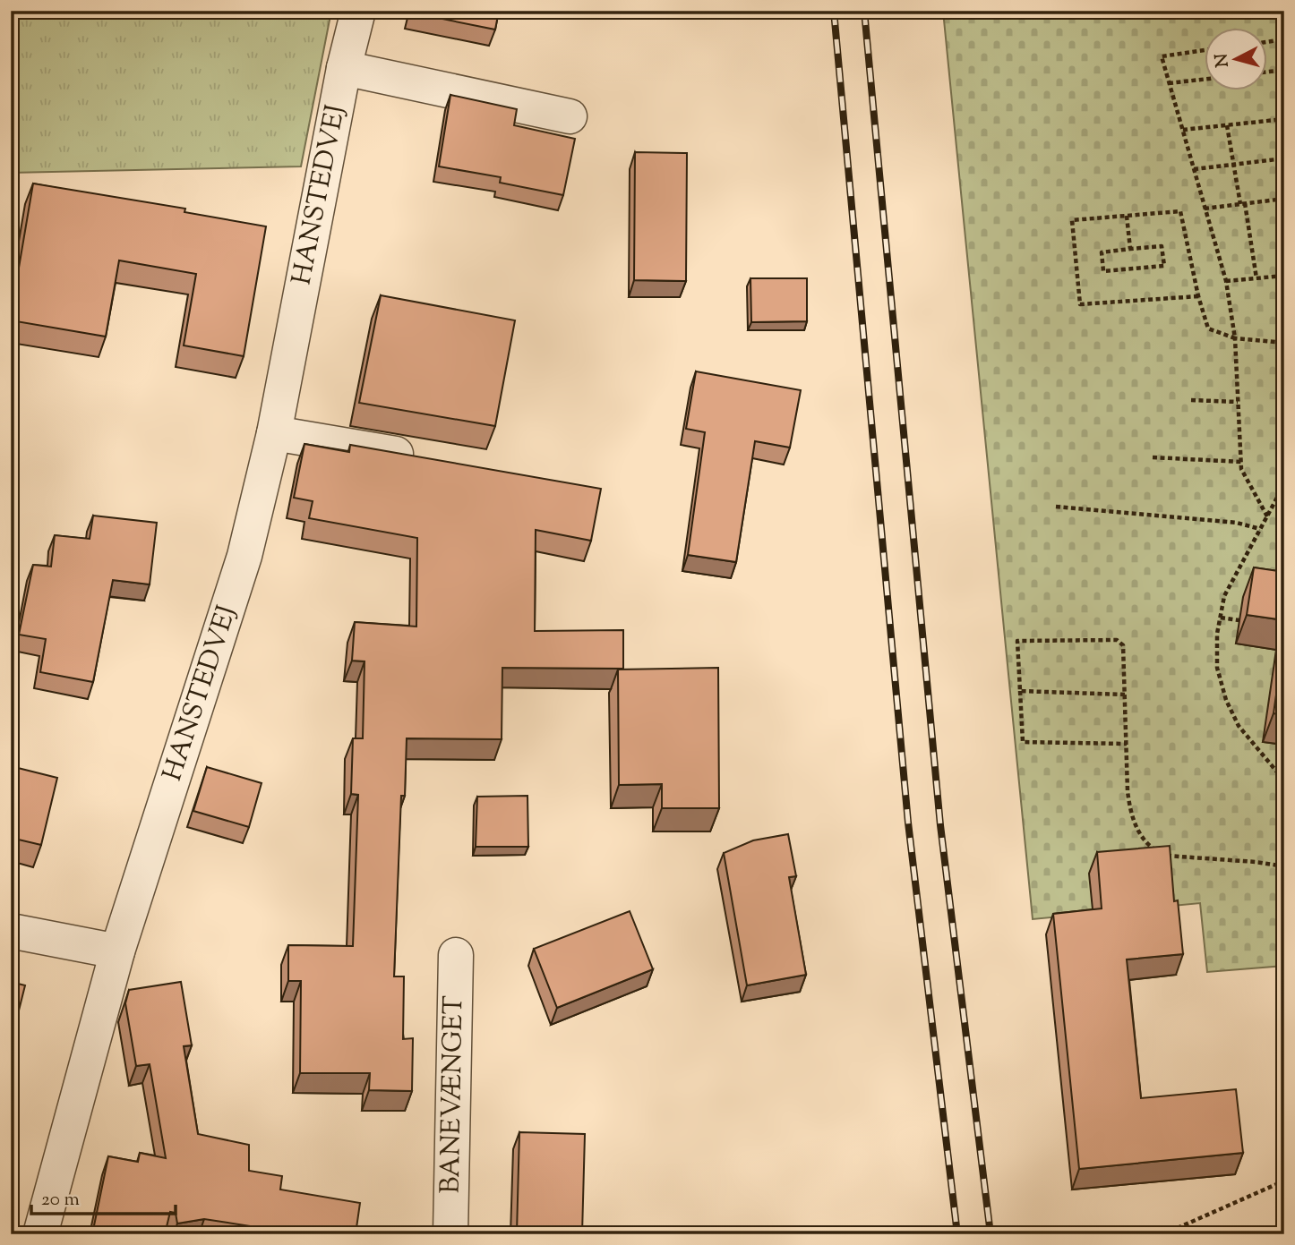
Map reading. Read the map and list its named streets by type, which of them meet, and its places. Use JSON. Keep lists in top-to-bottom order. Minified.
{"streets":{"street":["HANSTEDVEJ","BANEVÆNGET"]},"scale_bar":"20 m","north":"left"}
